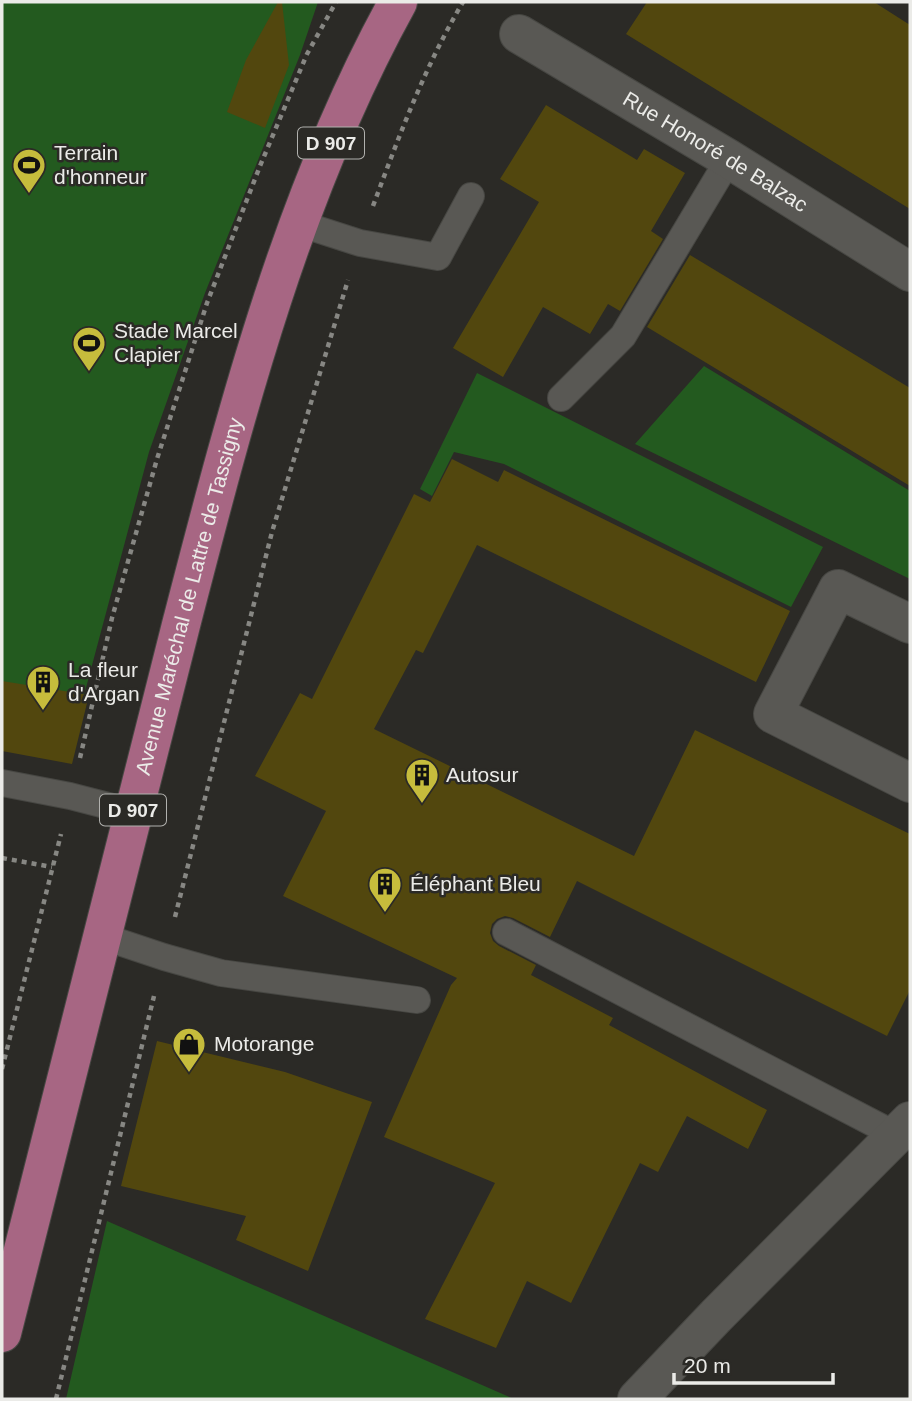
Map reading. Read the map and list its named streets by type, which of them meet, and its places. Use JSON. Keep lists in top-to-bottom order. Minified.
{"streets":{"main road":["D 907","Avenue Maréchal de Lattre de Tassigny"],"street":["Rue Honoré de Balzac"]},"places":{"sports":["Terrain d'honneur","Stade Marcel Clapier"],"building":["La fleur d'Argan","Autosur","Éléphant Bleu"],"shop":["Motorange"]},"scale_bar":"20 m"}
